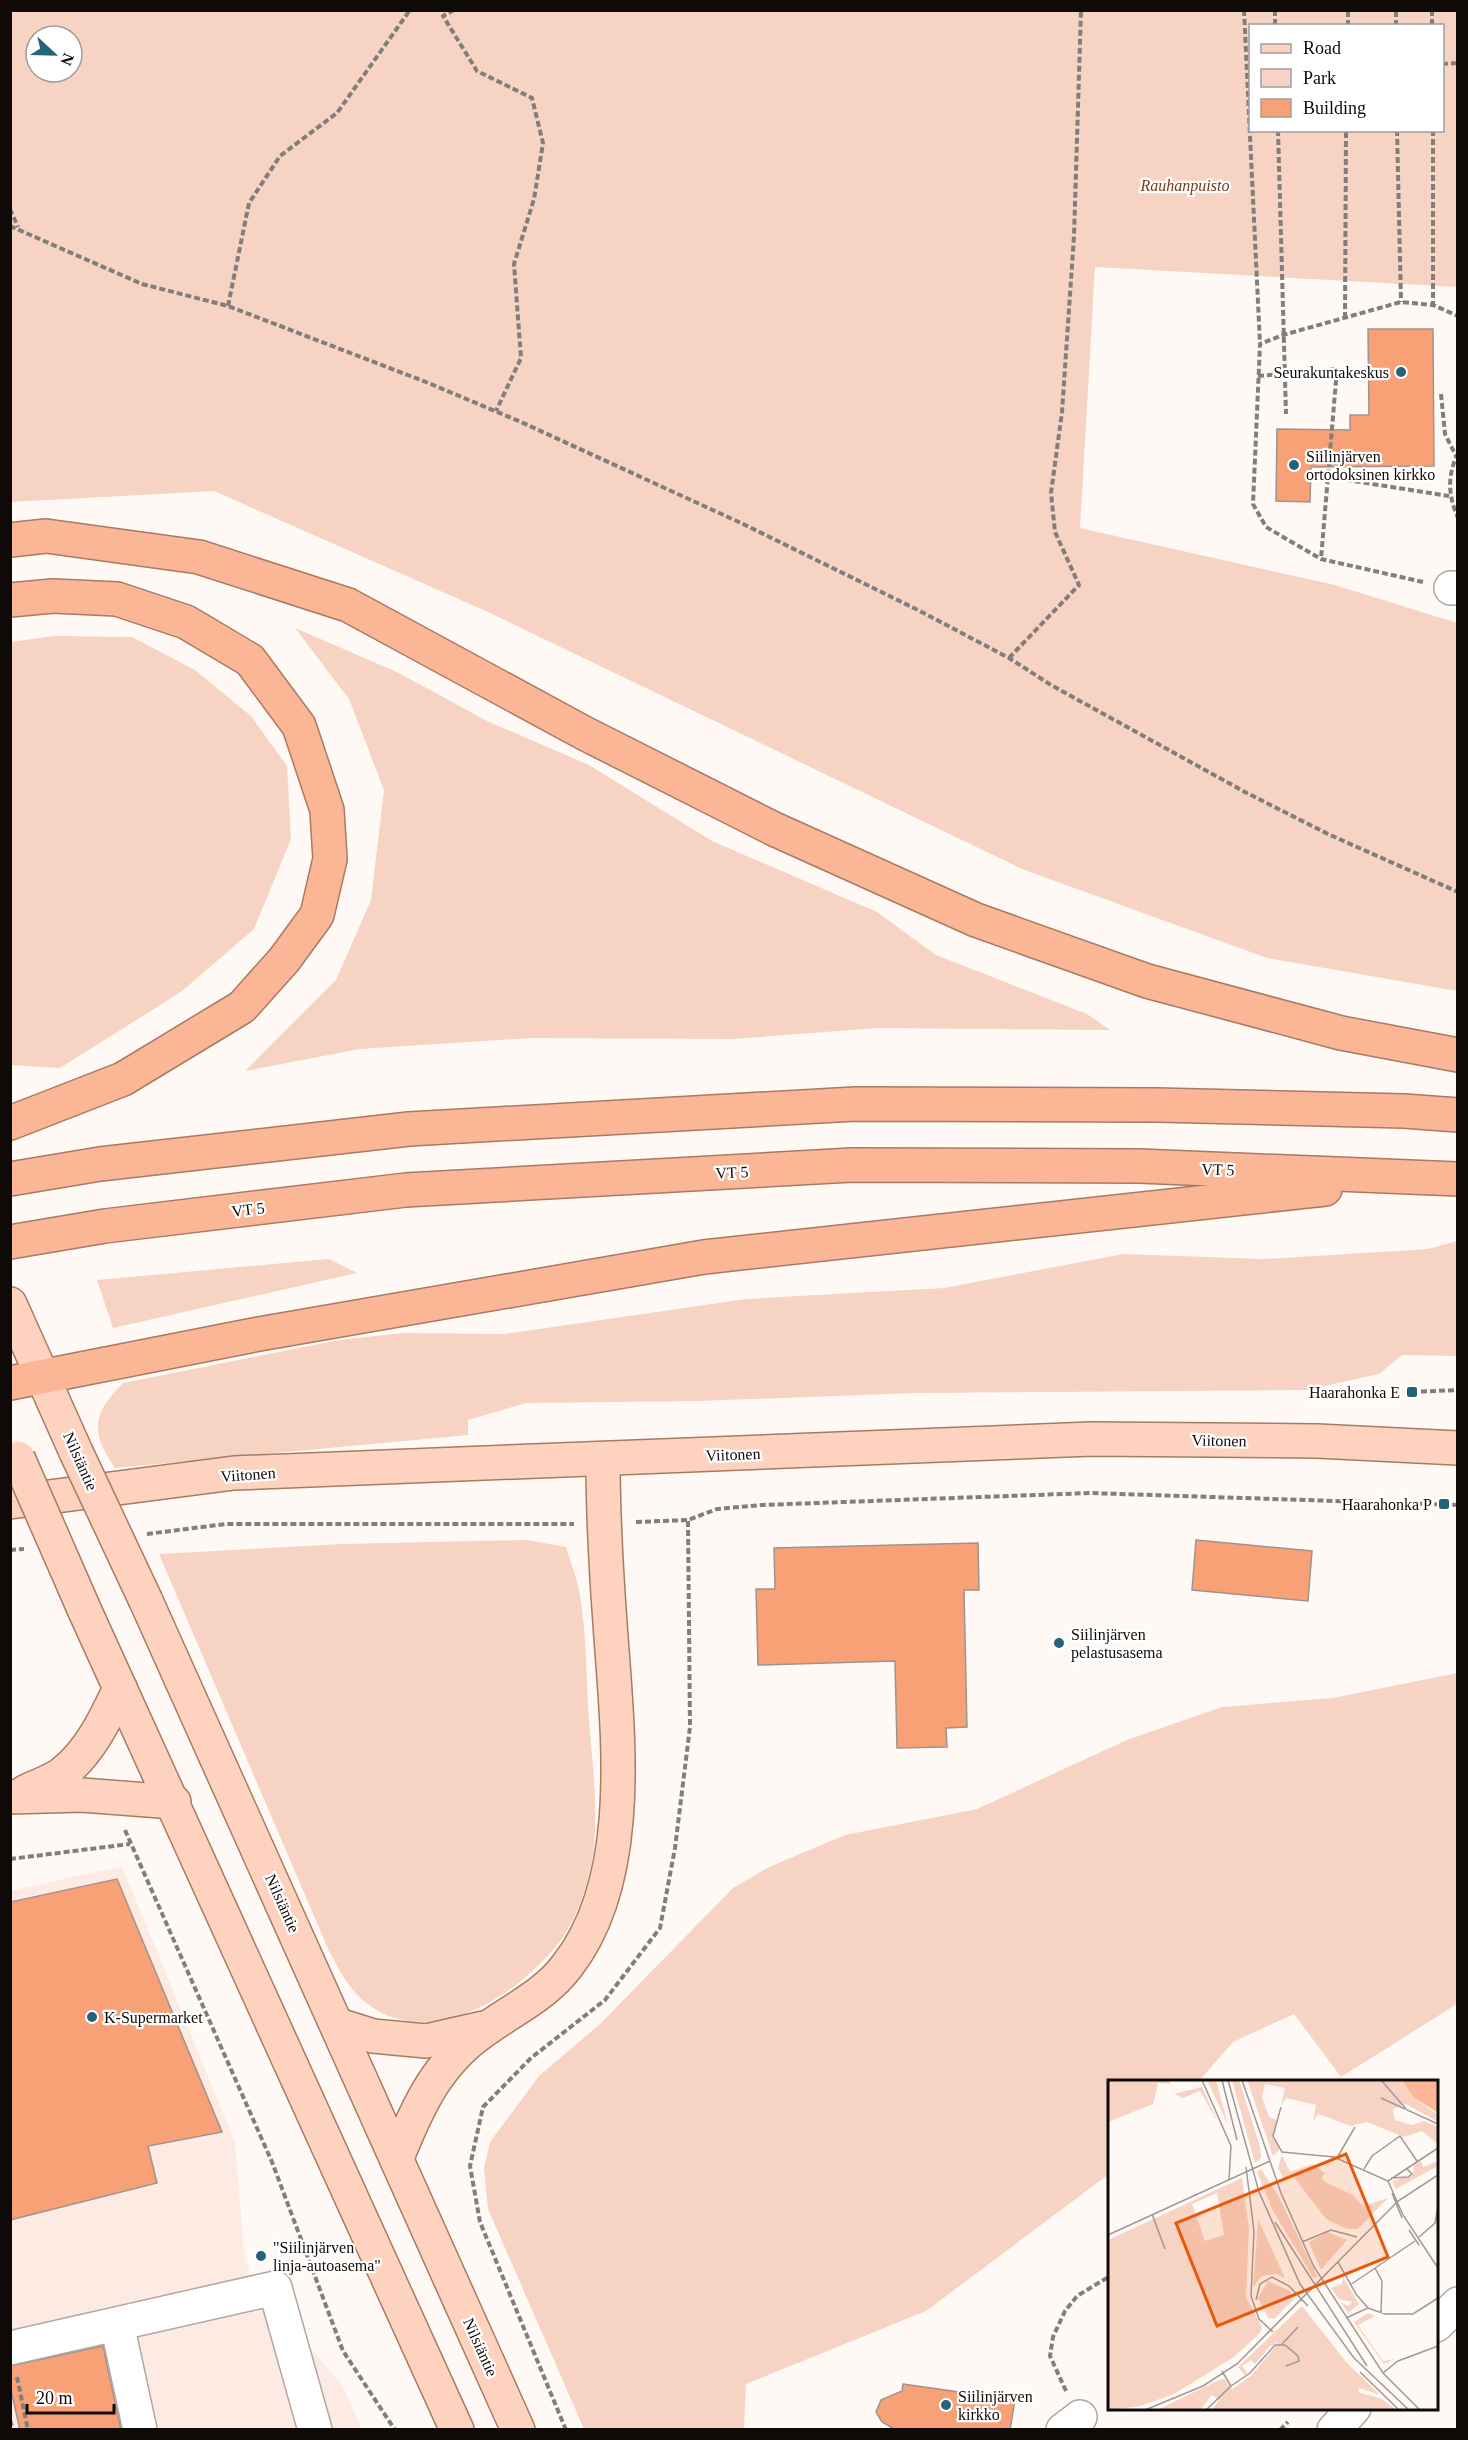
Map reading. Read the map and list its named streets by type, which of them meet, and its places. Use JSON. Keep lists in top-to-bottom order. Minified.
{"streets":{"highway":["VT 5"],"main road":["Viitonen","Nilsiäntie"]},"parks":["Rauhanpuisto"],"places":{"other":["Seurakuntakeskus","Siilinjärven ortodoksinen kirkko","Siilinjärven pelastusasema","K-Supermarket","\"Siilinjärven linja-autoasema\"","Siilinjärven kirkko"],"transit":["Haarahonka E","Haarahonka P"]},"legend":["Road","Park","Building"],"scale_bar":"20 m","north":"right"}
